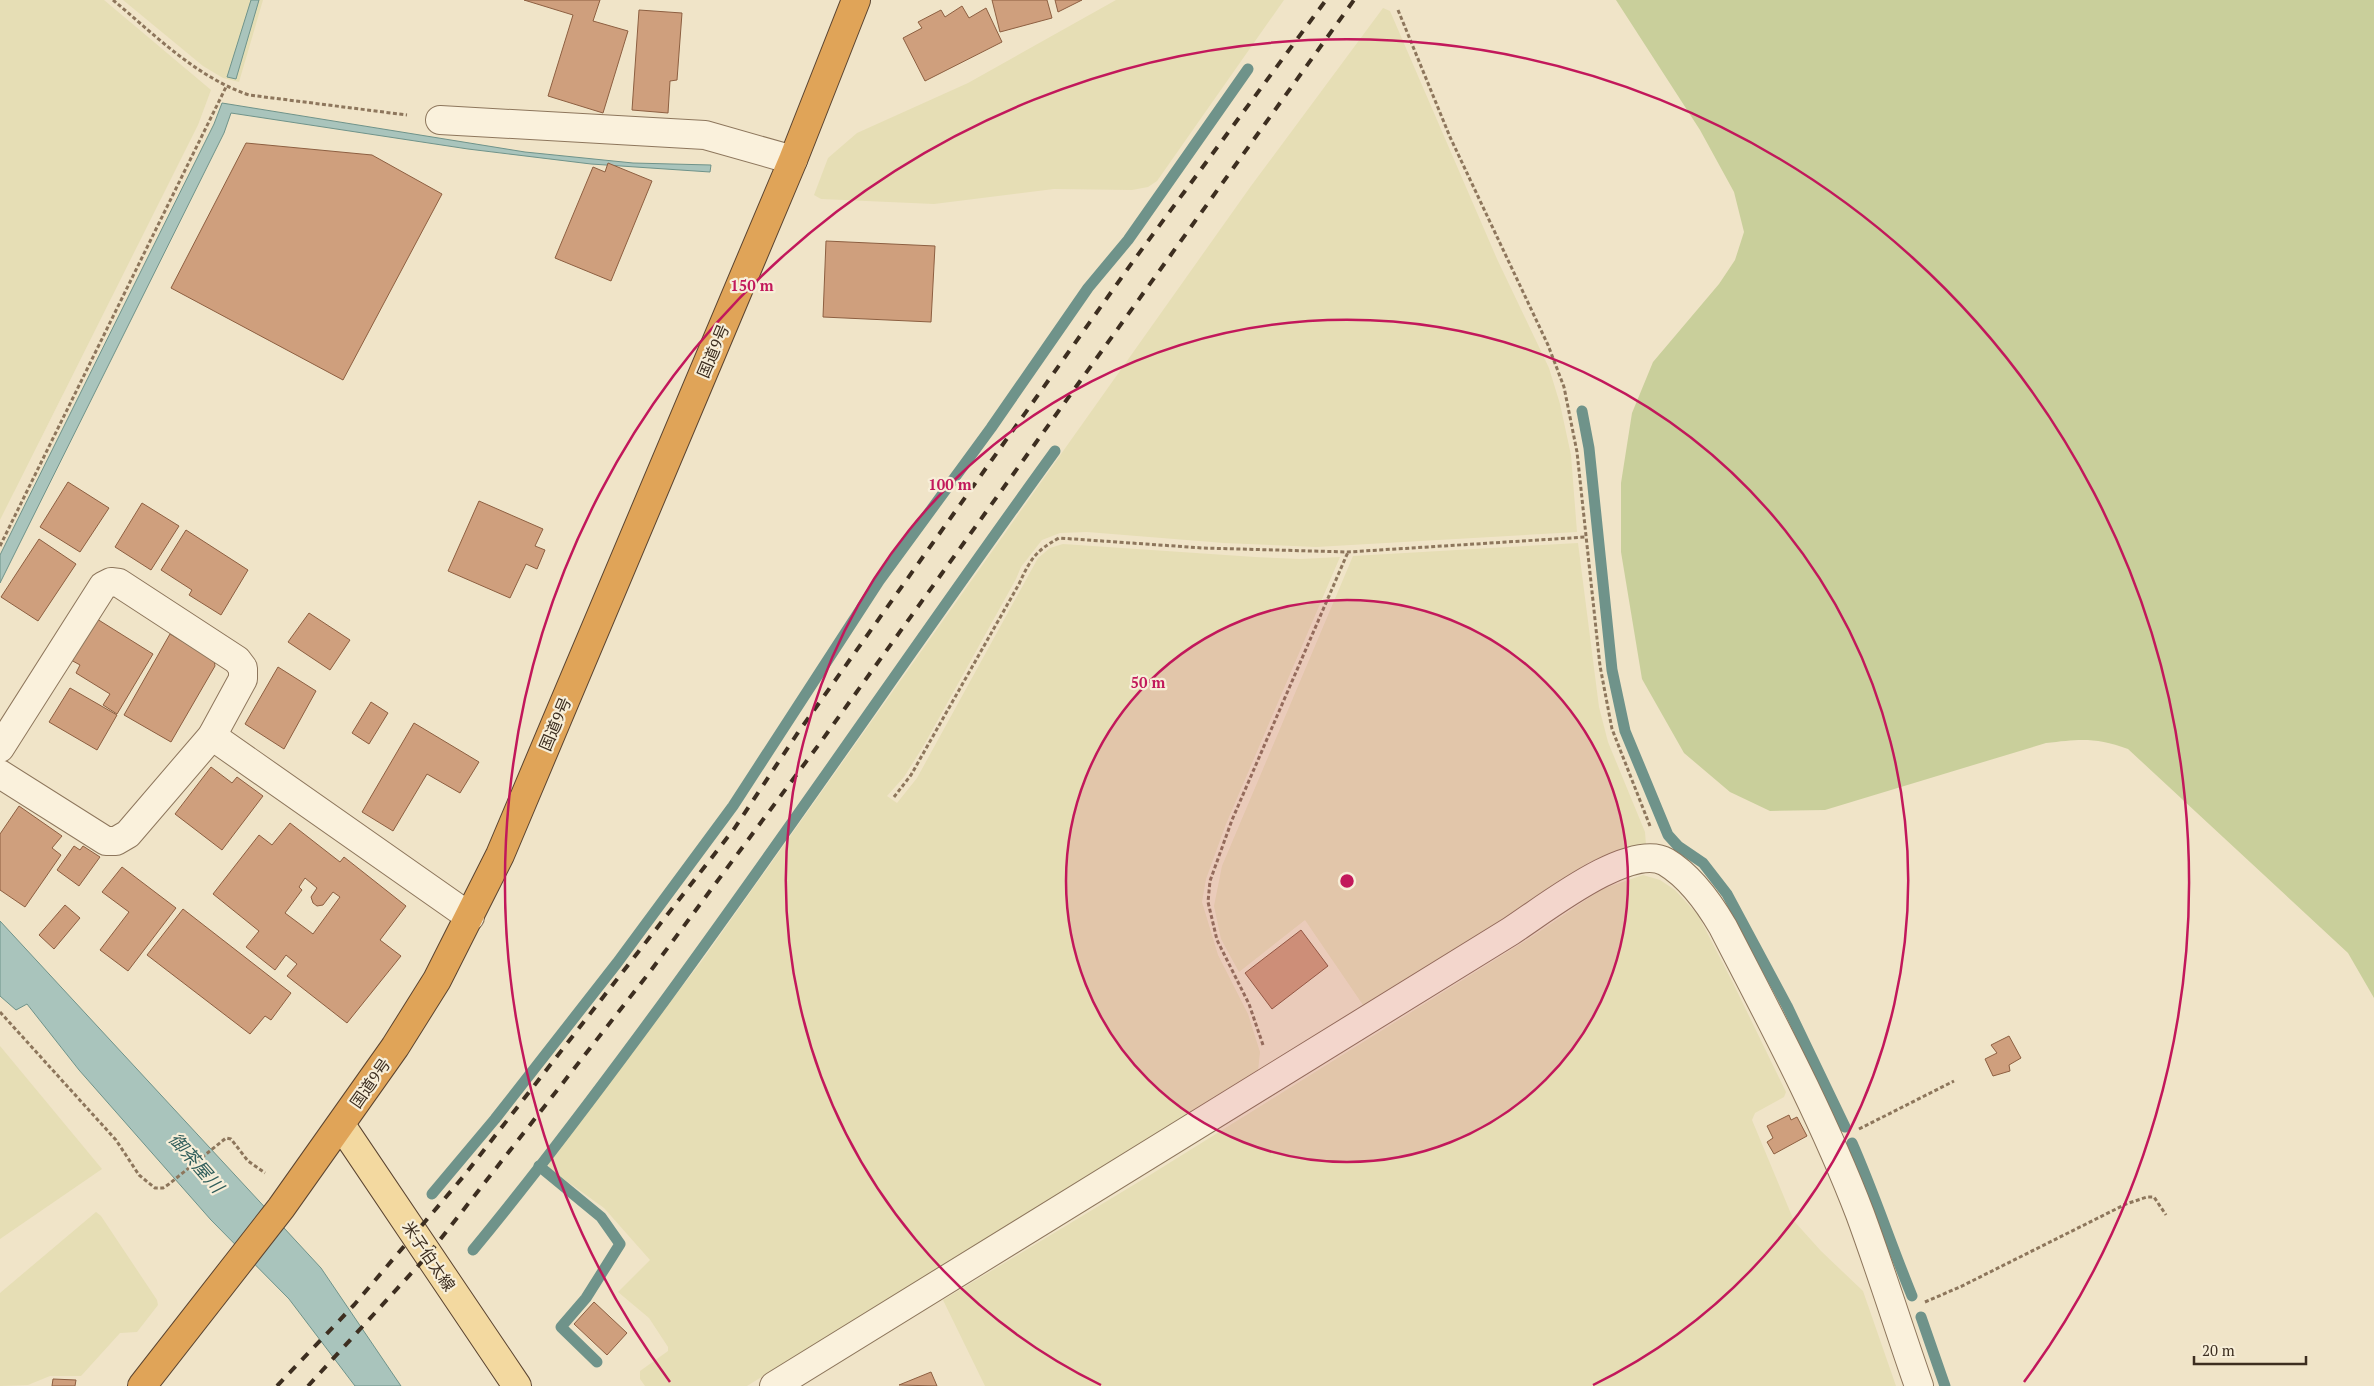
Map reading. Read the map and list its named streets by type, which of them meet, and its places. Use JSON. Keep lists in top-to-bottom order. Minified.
{"streets":{"highway":["国道9号"],"main road":["米子伯太線"]},"crossings":[["国道9号","米子伯太線"]],"water":["御茶屋川"],"scale_bar":"20 m","rings":["150 m","100 m","50 m"]}
